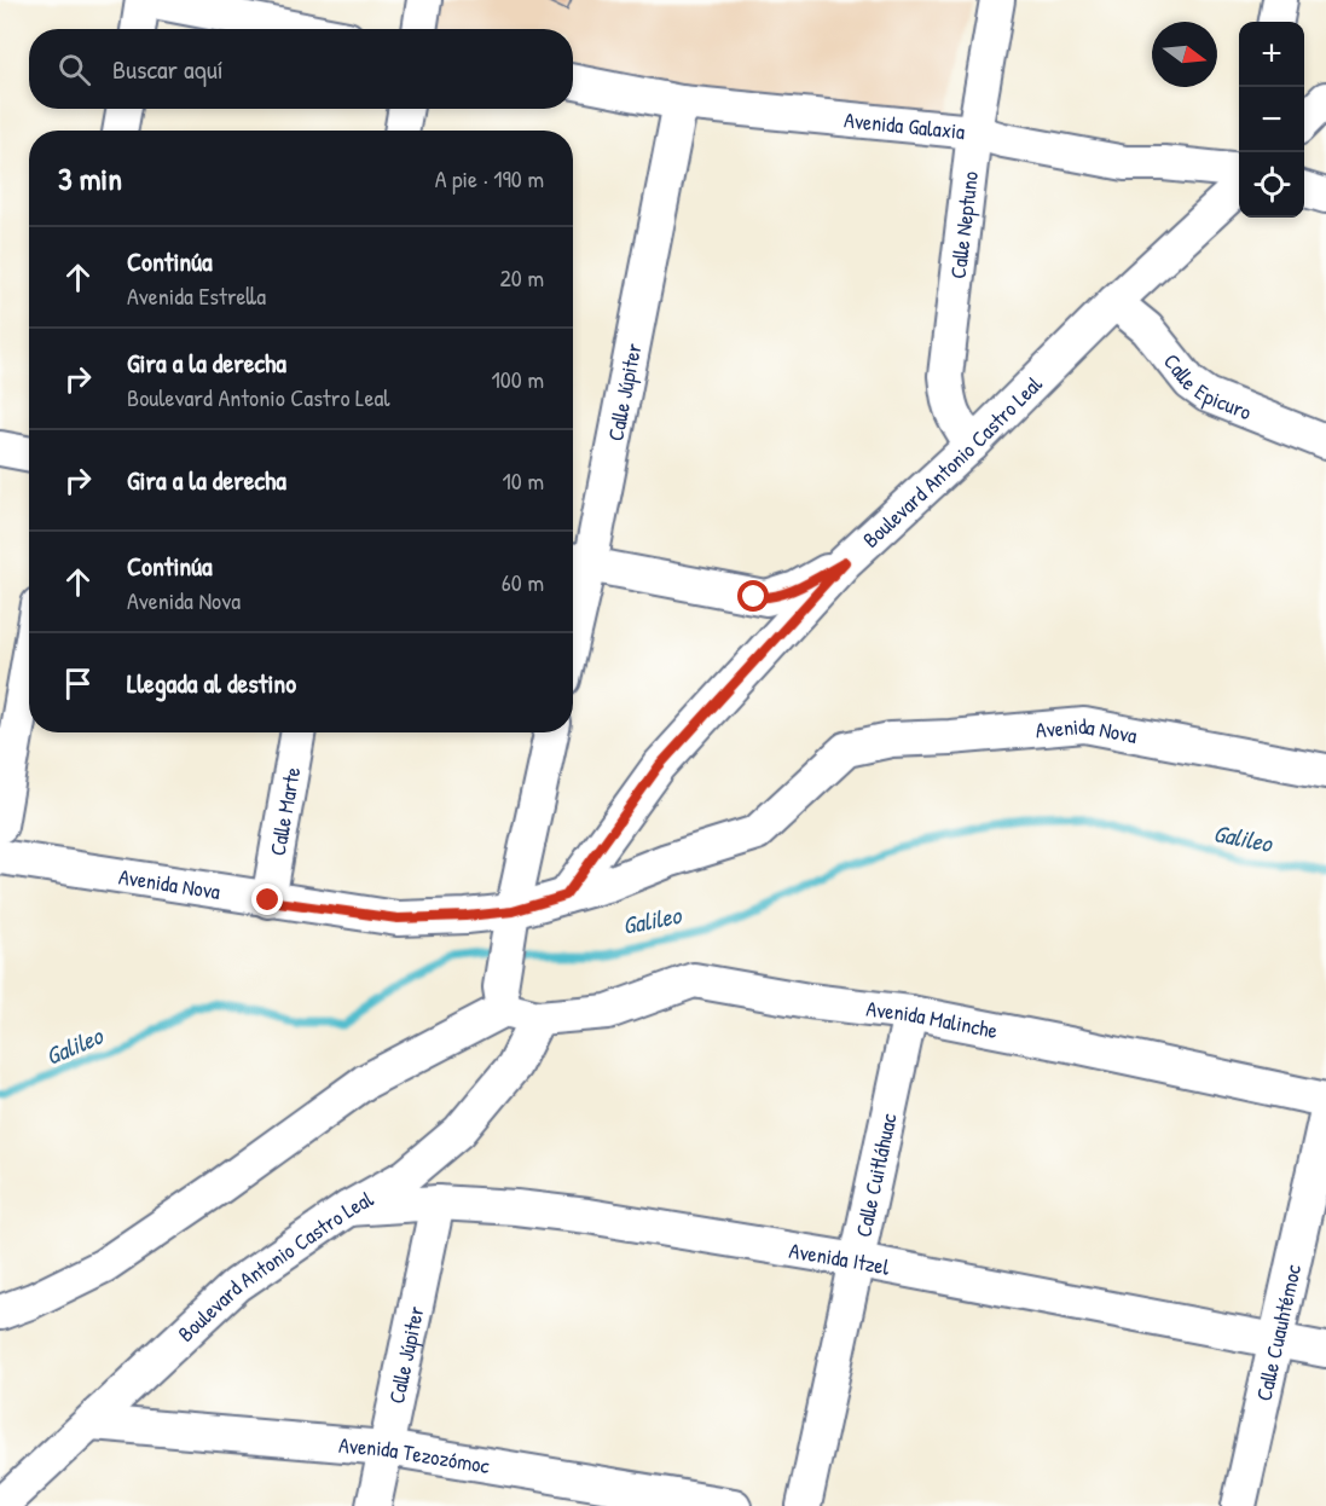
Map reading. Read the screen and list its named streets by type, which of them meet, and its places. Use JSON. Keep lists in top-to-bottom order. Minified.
{"streets":{"street":["Avenida Galaxia","Calle Neptuno","Calle Epicuro","Calle Júpiter","Boulevard Antonio Castro Leal","Avenida Nova","Calle Marte","Avenida Malinche","Calle Cuitláhuac","Avenida Itzel","Calle Cuauhtémoc","Avenida Tezozómoc"]},"crossings":[["Avenida Galaxia","Calle Neptuno"],["Avenida Galaxia","Calle Júpiter"],["Calle Neptuno","Boulevard Antonio Castro Leal"],["Calle Epicuro","Boulevard Antonio Castro Leal"],["Calle Júpiter","Avenida Itzel"],["Calle Júpiter","Avenida Tezozómoc"],["Boulevard Antonio Castro Leal","Avenida Nova"],["Boulevard Antonio Castro Leal","Avenida Malinche"],["Boulevard Antonio Castro Leal","Avenida Itzel"],["Boulevard Antonio Castro Leal","Avenida Tezozómoc"],["Avenida Nova","Calle Marte"],["Avenida Malinche","Calle Cuitláhuac"],["Calle Cuitláhuac","Avenida Itzel"],["Avenida Itzel","Calle Cuauhtémoc"]],"water":["Galileo"],"north":"right","page":{"map_buttons":["+","−"],"search":"Buscar aquí","heading":["3 min","A pie · 190 m"],"list":[["Continúa","Avenida Estrella","20 m"],["Gira a la derecha","Boulevard Antonio Castro Leal","100 m"],["Gira a la derecha","10 m"],["Continúa","Avenida Nova","60 m"],"Llegada al destino"]}}
